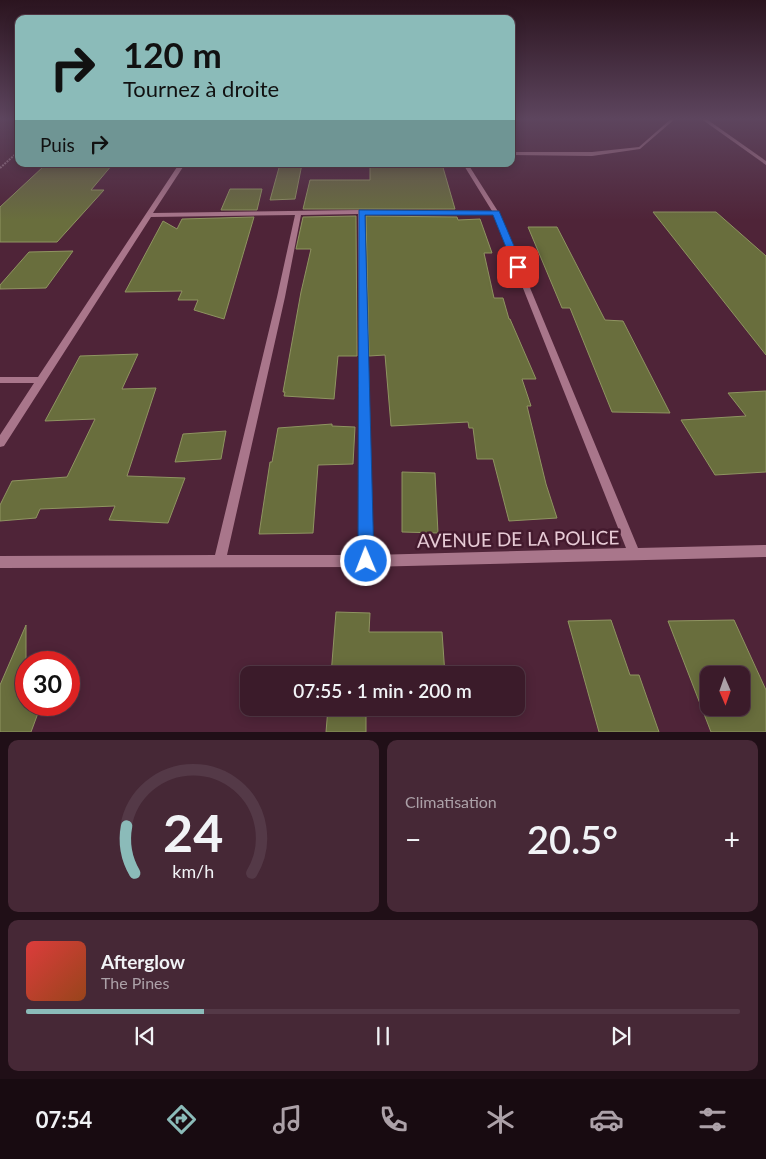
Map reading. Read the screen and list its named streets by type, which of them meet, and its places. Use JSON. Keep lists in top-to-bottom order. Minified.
{"streets":{"street":["AVENUE DE LA POLICE"]},"north":"bottom","page":{"turn":["120 m","Tournez à droite"],"then":"Puis","limit":"30","trip":"07:55 · 1 min · 200 m","tile":"Climatisation","heat":["−","20.5°","+"],"song":["Afterglow","The Pines"],"tabs":"07:54","gauge":["24","km/h"]}}
